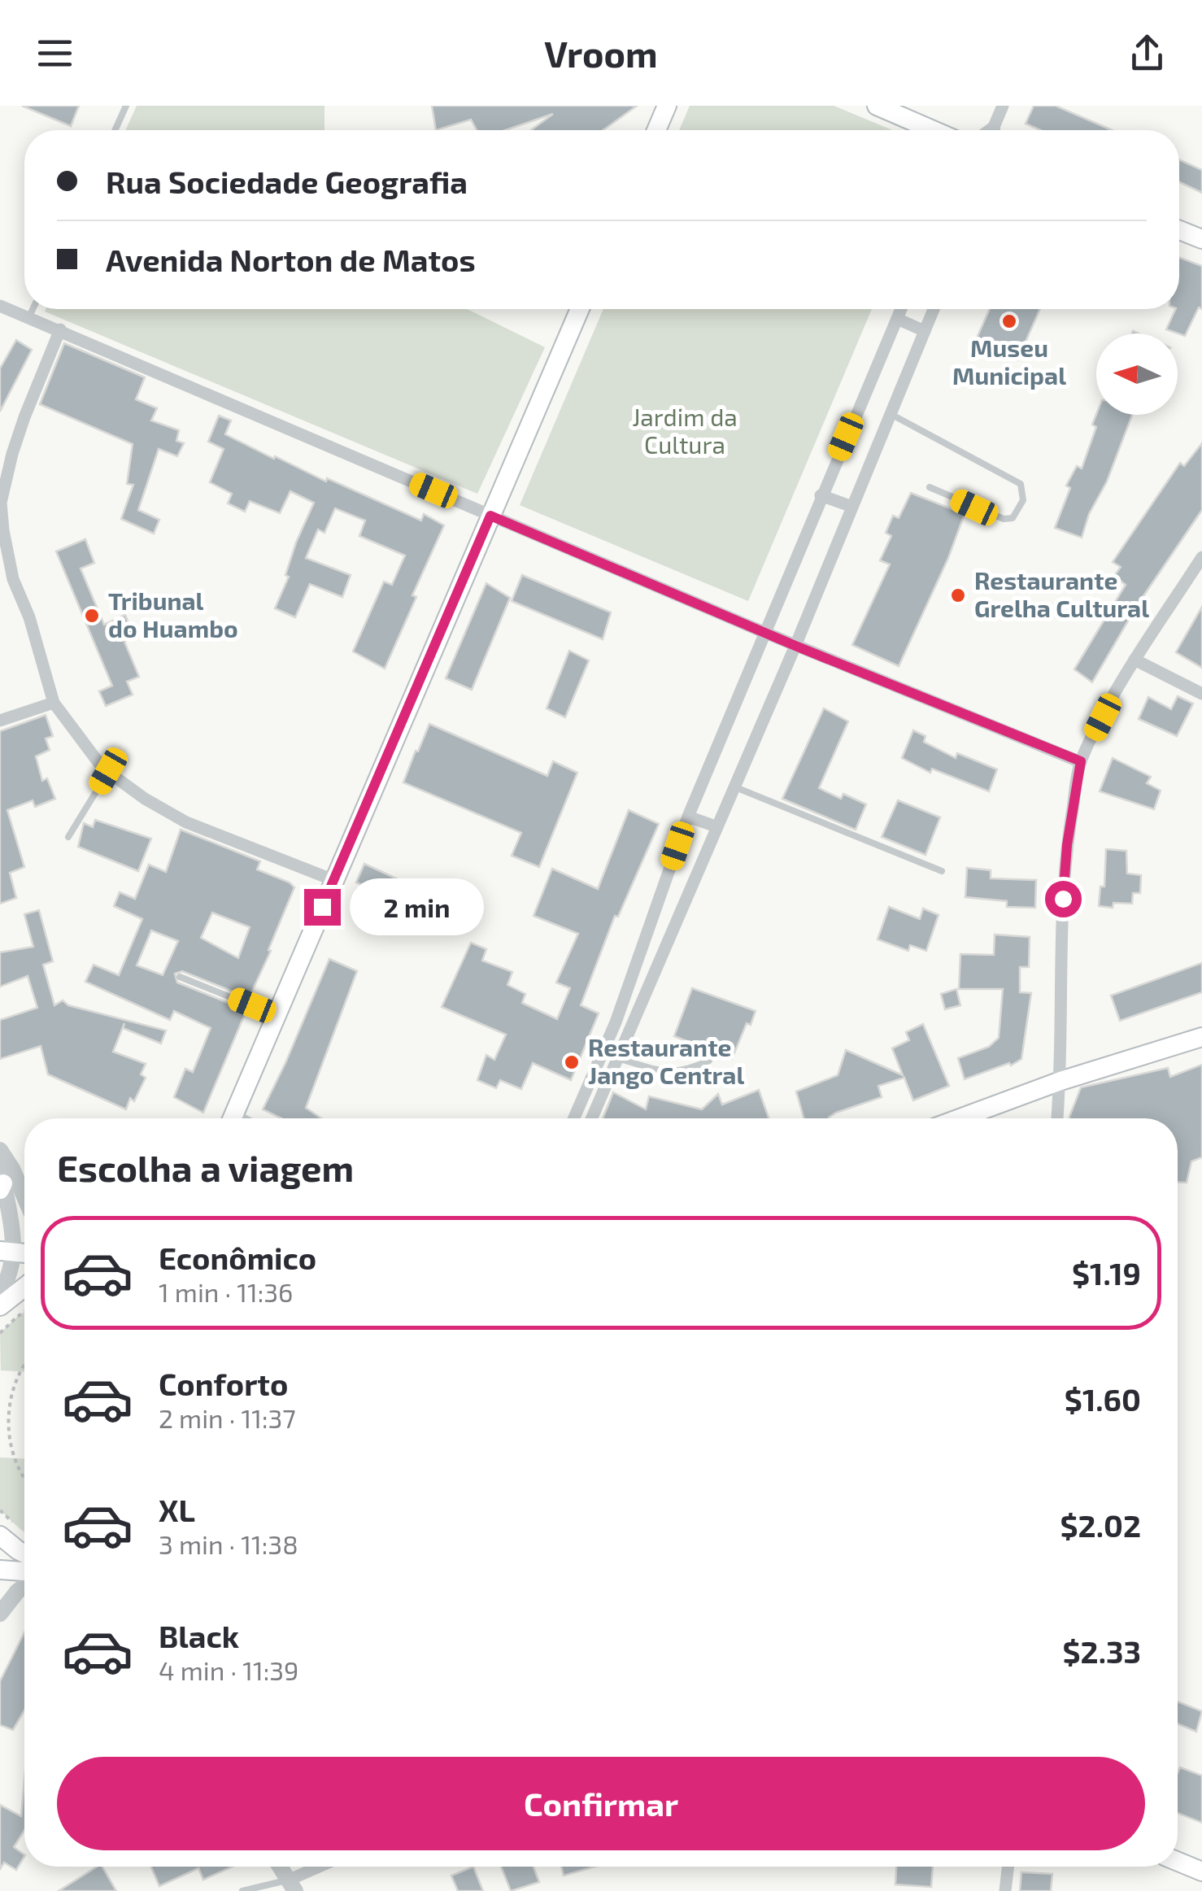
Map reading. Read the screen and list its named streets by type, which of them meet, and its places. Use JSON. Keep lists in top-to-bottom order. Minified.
{"parks":["Jardim da Cultura"],"places":["Museu Municipal","Restaurante Grelha Cultural","Tribunal do Huambo","Restaurante Jango Central"],"north":"left","page":{"header":"Vroom","banner":["Rua Sociedade Geografia","Avenida Norton de Matos"],"bubble":"2 min","heading":"Escolha a viagem","list":[{"name":"Econômico","note":"1 min · 11:36","value":"$1.19"},{"name":"Conforto","note":"2 min · 11:37","value":"$1.60"},{"name":"XL","note":"3 min · 11:38","value":"$2.02"},{"name":"Black","note":"4 min · 11:39","value":"$2.33"}],"buttons":"Confirmar"}}
